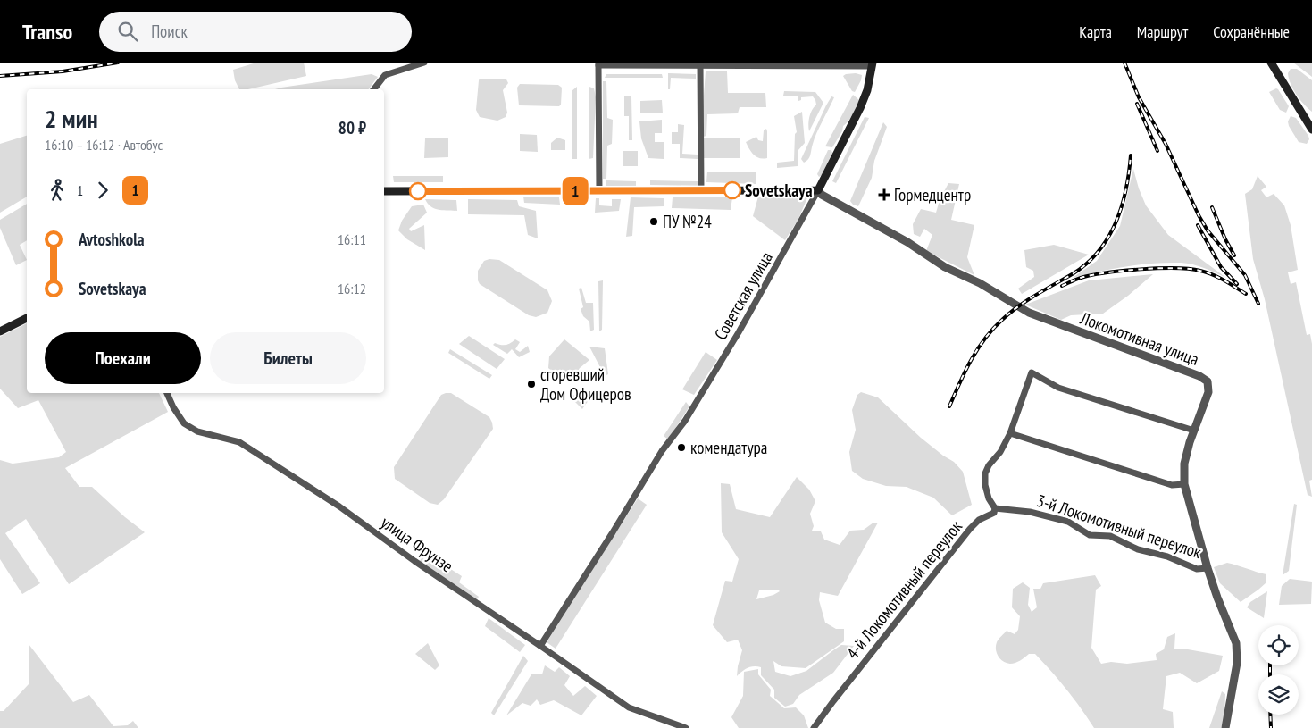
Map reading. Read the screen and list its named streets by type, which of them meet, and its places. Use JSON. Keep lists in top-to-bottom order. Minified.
{"streets":{"main road":["Советская улица"],"street":["Локомотивная улица","3-й Локомотивный переулок","улица Фрунзе","4-й Локомотивный переулок"]},"crossings":[["Советская улица","Локомотивная улица"],["Советская улица","улица Фрунзе"],["Локомотивная улица","3-й Локомотивный переулок"],["3-й Локомотивный переулок","4-й Локомотивный переулок"]],"places":{"other":["Sovetskaya","ПУ №24","сгоревший Дом Офицеров","комендатура"],"health":["Гормедцентр"]},"lines":["bus line 1"],"page":{"header":"Transo","search":"Поиск","nav":["Карта","Маршрут","Сохранённые"],"on_map":"1","heading":["2 мин","16:10 – 16:12 · Автобус","80 ₽"],"legs":["1","1"],"list":[{"name":"Avtoshkola","value":"16:11"},{"name":"Sovetskaya","value":"16:12"}],"buttons":["Поехали","Билеты"]}}
